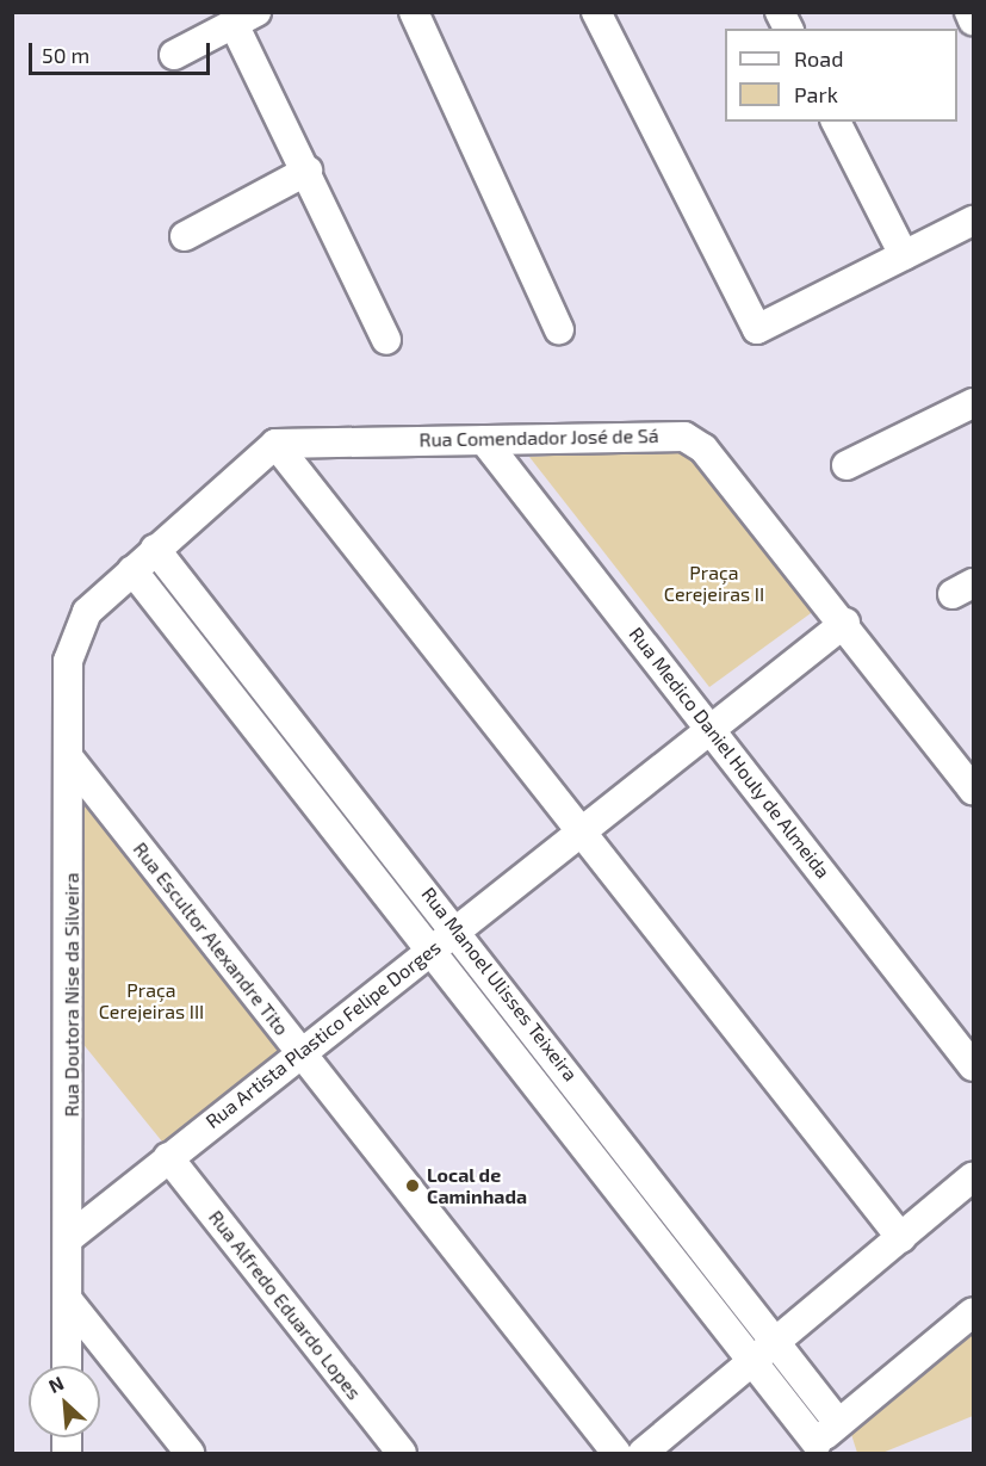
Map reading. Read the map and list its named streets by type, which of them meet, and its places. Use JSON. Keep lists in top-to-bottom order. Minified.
{"streets":{"street":["Rua Comendador José de Sá","Rua Medico Daniel Houly de Almeida","Rua Escultor Alexandre Tito","Rua Manoel Ulisses Teixeira","Rua Doutora Nise da Silveira","Rua Artista Plastico Felipe Dorges","Rua Alfredo Eduardo Lopes"]},"crossings":[["Rua Comendador José de Sá","Rua Medico Daniel Houly de Almeida"],["Rua Comendador José de Sá","Rua Artista Plastico Felipe Dorges"],["Rua Medico Daniel Houly de Almeida","Rua Artista Plastico Felipe Dorges"],["Rua Escultor Alexandre Tito","Rua Doutora Nise da Silveira"],["Rua Escultor Alexandre Tito","Rua Artista Plastico Felipe Dorges"],["Rua Manoel Ulisses Teixeira","Rua Doutora Nise da Silveira"],["Rua Manoel Ulisses Teixeira","Rua Artista Plastico Felipe Dorges"],["Rua Doutora Nise da Silveira","Rua Artista Plastico Felipe Dorges"],["Rua Artista Plastico Felipe Dorges","Rua Alfredo Eduardo Lopes"]],"parks":["Praça Cerejeiras II","Praça Cerejeiras III"],"places":["Local de Caminhada"],"legend":["Road","Park"],"scale_bar":"50 m","north":"top left"}
